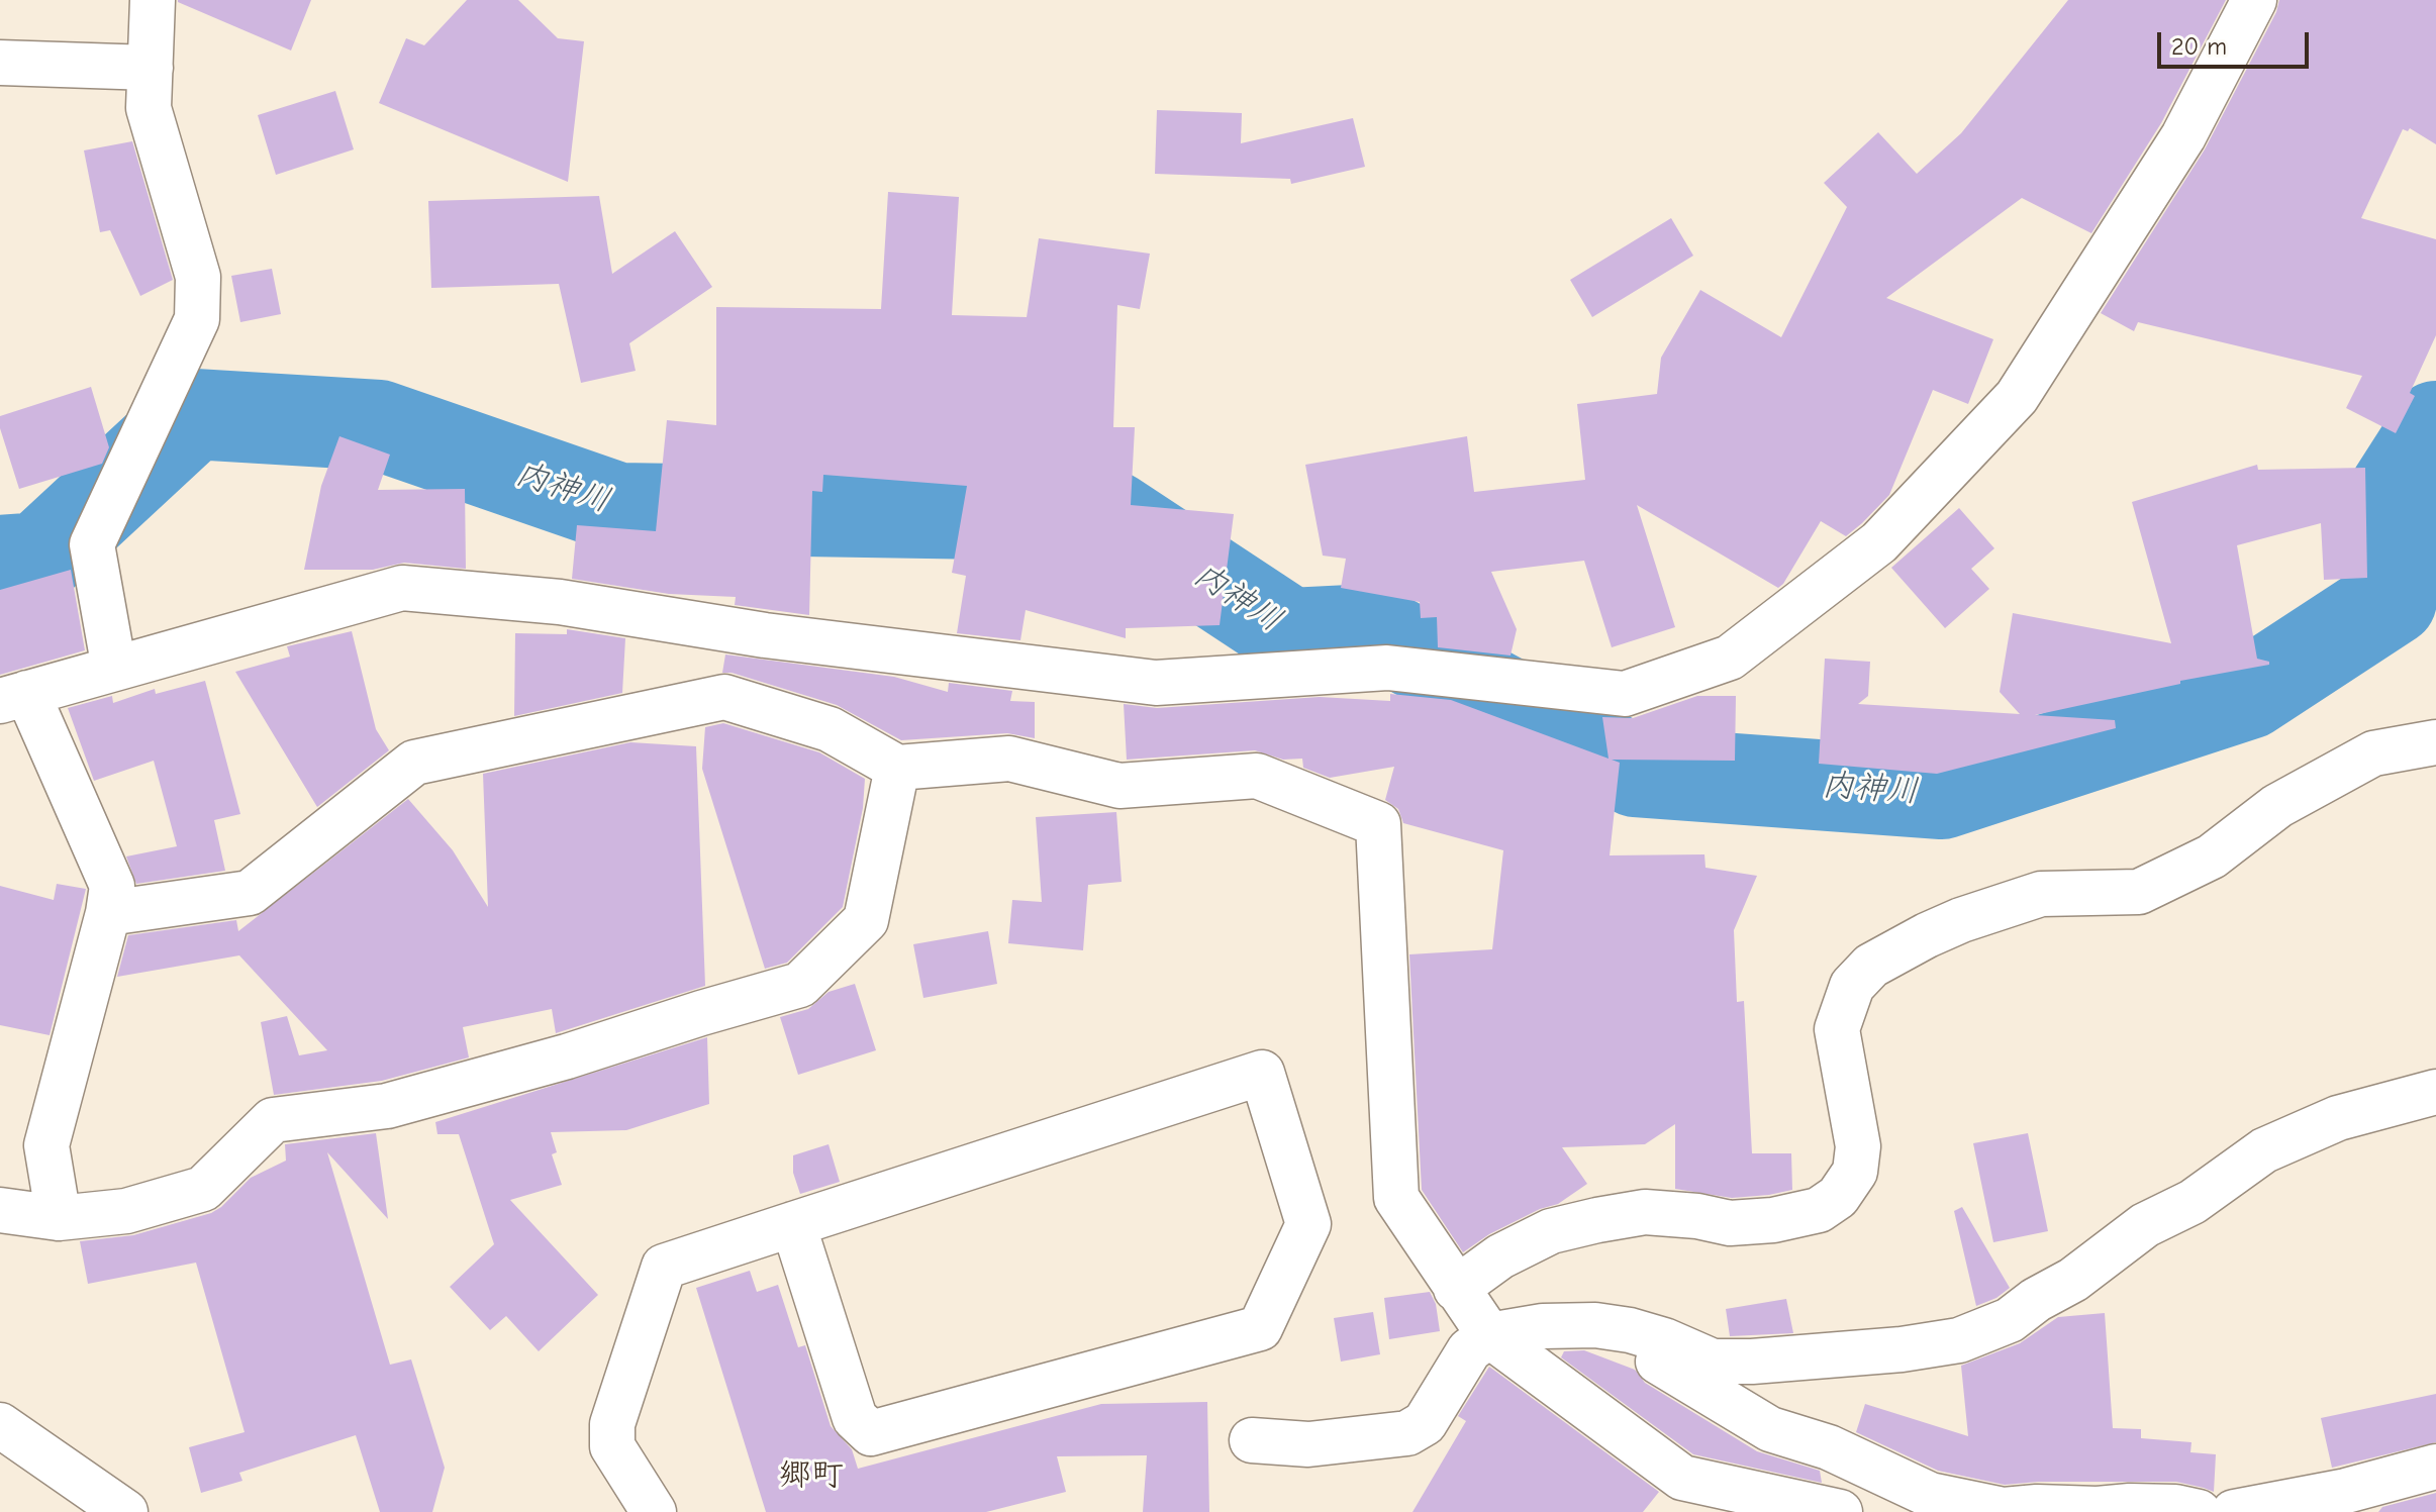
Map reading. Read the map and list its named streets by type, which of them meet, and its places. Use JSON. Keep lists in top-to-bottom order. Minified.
{"districts":["郷町"],"water":["内神川"],"scale_bar":"20 m"}
